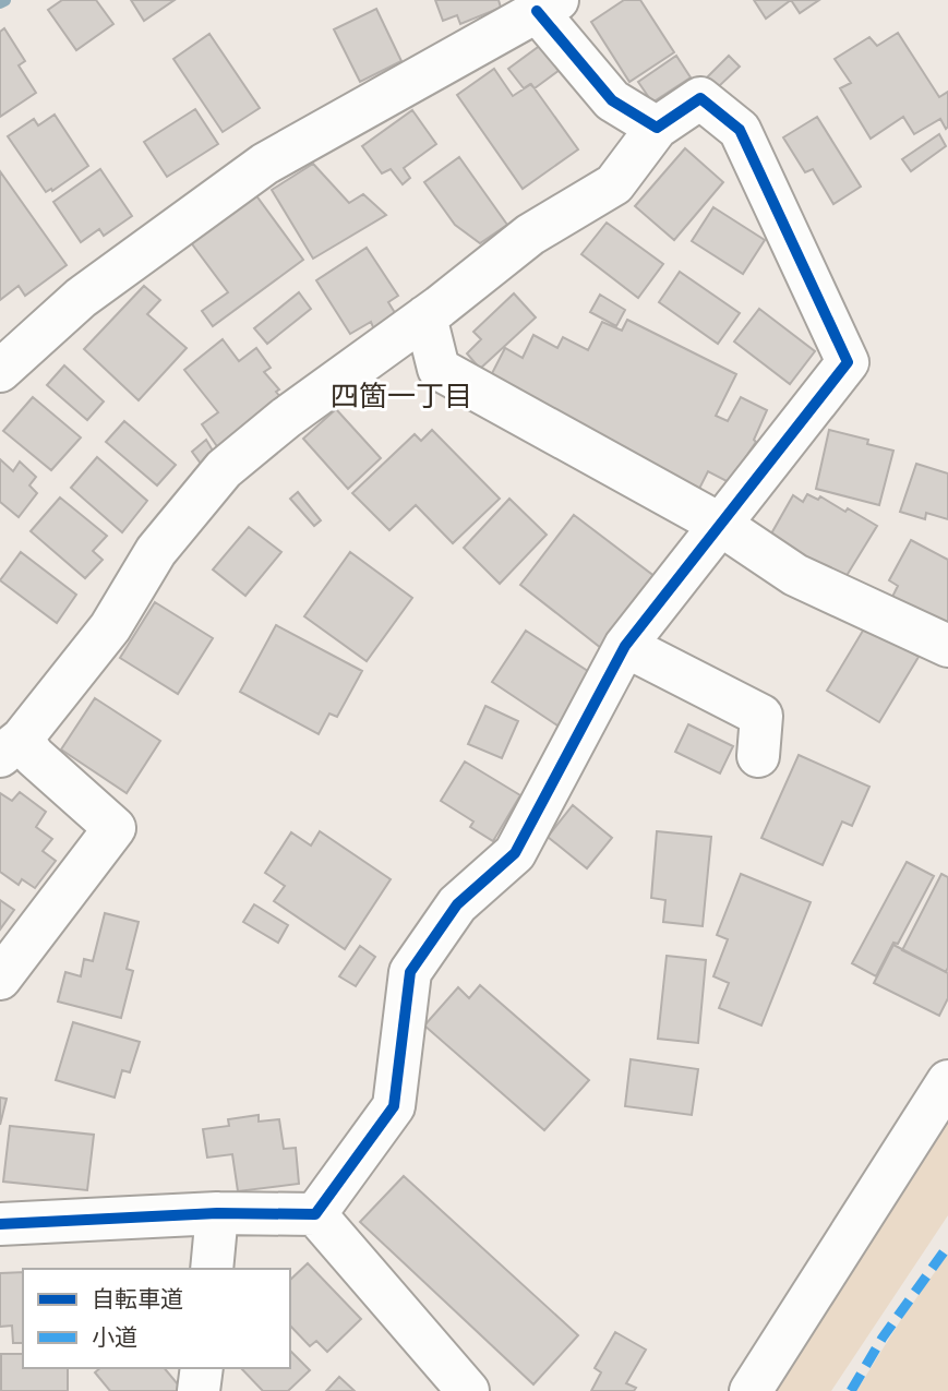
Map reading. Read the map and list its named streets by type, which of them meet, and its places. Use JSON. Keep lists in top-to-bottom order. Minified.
{"districts":["四箇一丁目"],"legend":["自転車道","小道"]}
